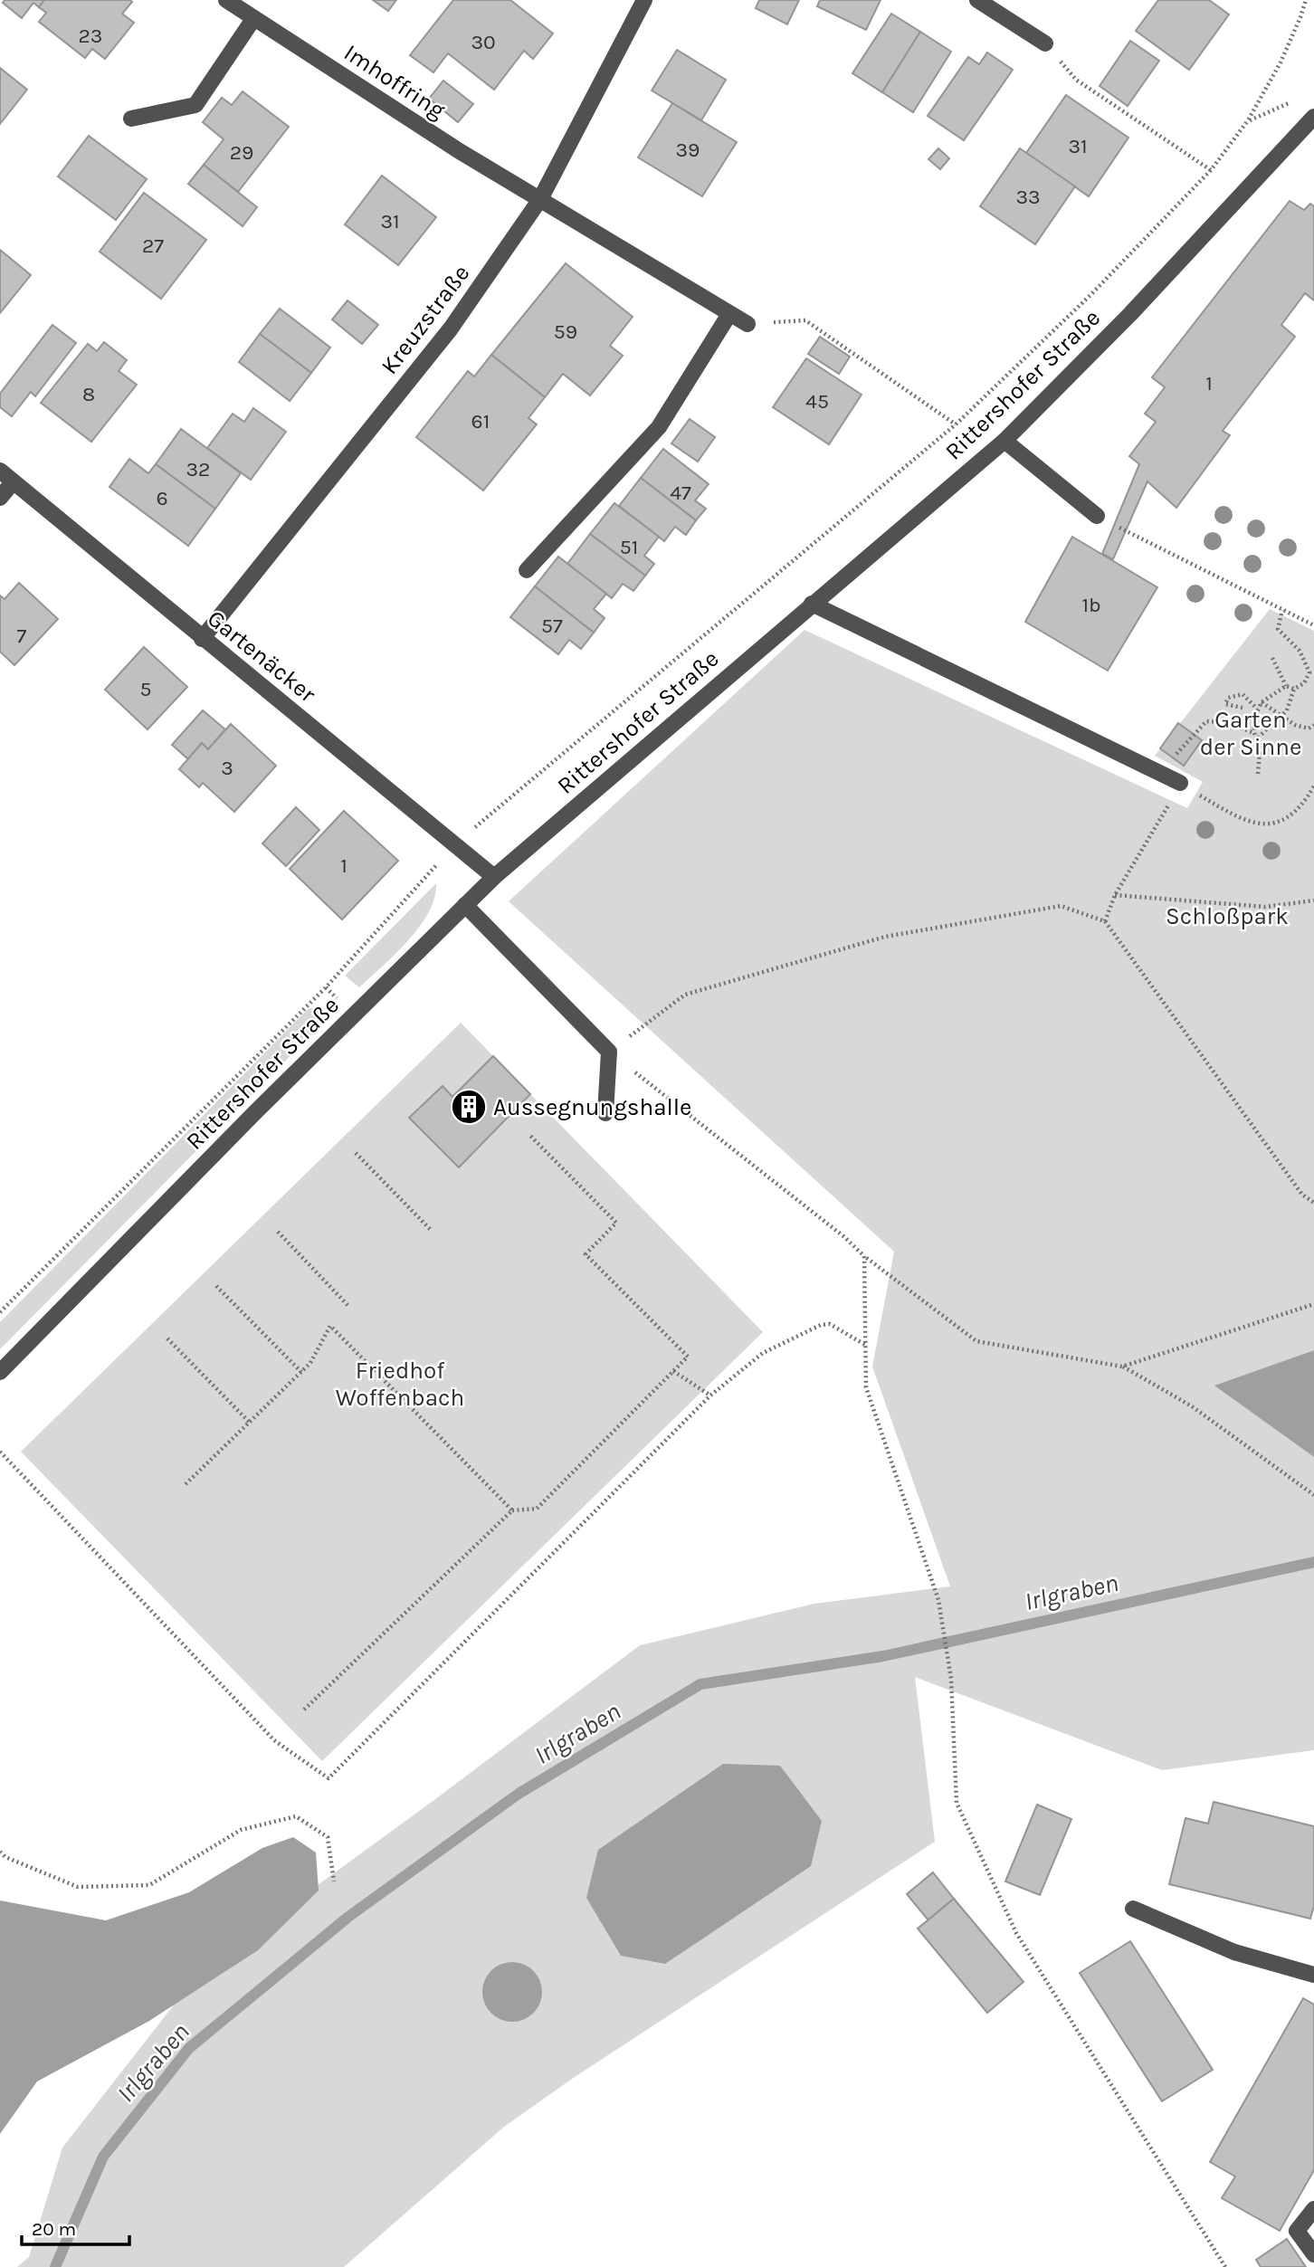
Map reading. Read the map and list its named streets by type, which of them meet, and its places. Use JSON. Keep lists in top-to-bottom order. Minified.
{"streets":{"street":["Imhoffring","Kreuzstraße","Rittershofer Straße","Gartenäcker"]},"crossings":[["Imhoffring","Kreuzstraße"],["Kreuzstraße","Gartenäcker"],["Rittershofer Straße","Gartenäcker"]],"water":["Irlgraben"],"parks":["Garten der Sinne","Schloßpark","Friedhof Woffenbach"],"places":{"building":["Aussegnungshalle"]},"house_numbers":["23","30","31","39","29","33","31","27","59","1","8","45","61","32","47","6","51","1b","57","7","5","3","1"],"scale_bar":"20 m"}
